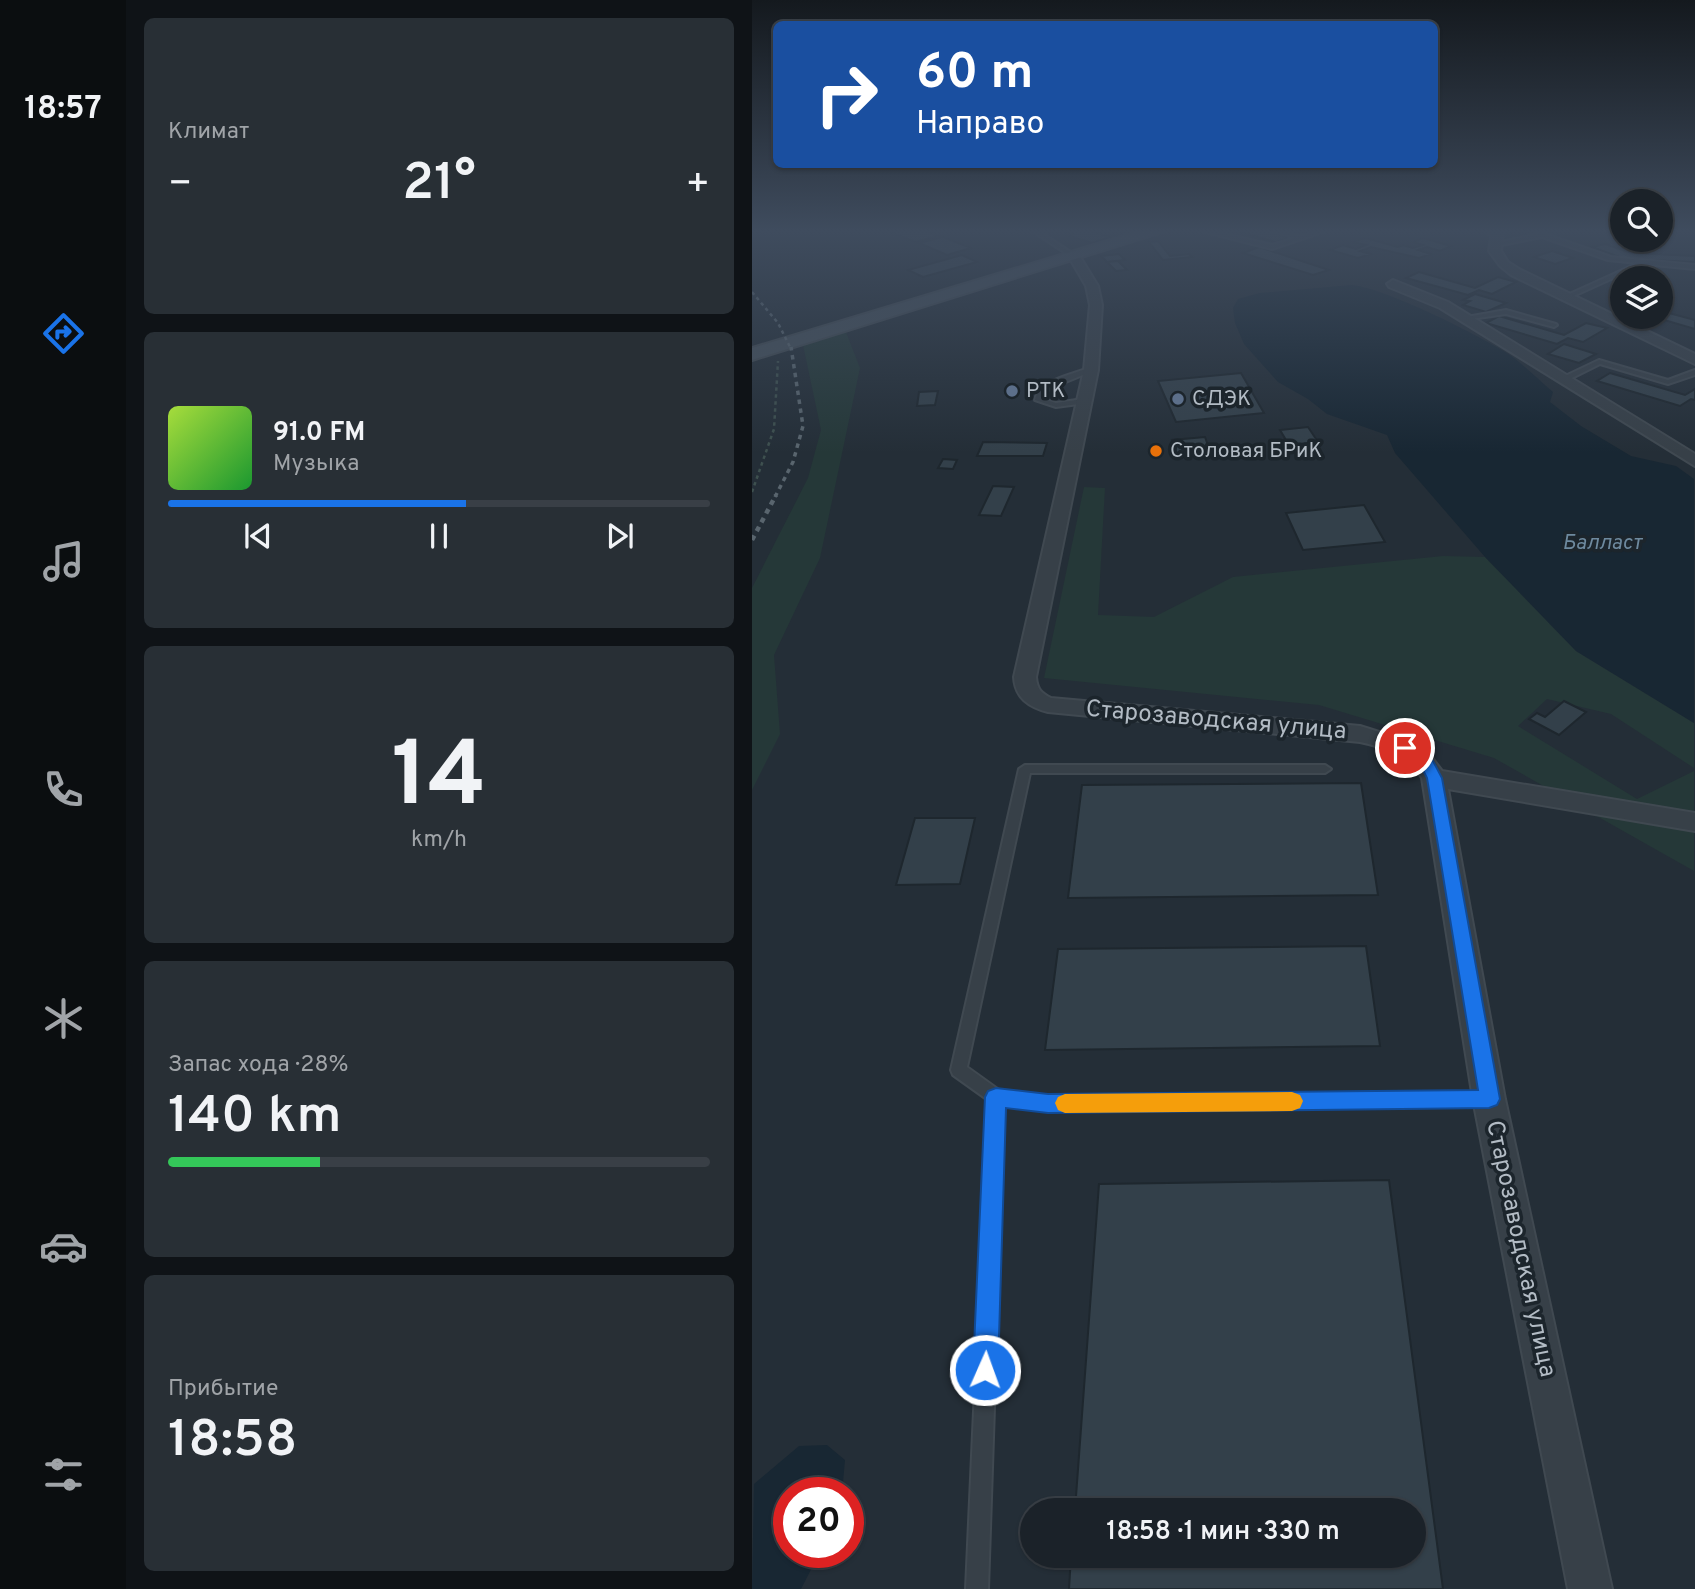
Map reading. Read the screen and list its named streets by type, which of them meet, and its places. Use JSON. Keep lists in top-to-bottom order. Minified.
{"streets":{"street":["Старозаводская улица"]},"water":["Балласт"],"places":["РТК","СДЭК","Столовая БРиК"],"page":{"tabs":"18:57","tile":["Климат",["14","km/h"],["Запас хода · 28%","140 km"],["Прибытие","18:58"]],"turn":["60 m","Направо"],"heat":["−","21°","+"],"song":["91.0 FM","Музыка"],"limit":"20","trip":"18:58 · 1 мин · 330 m"}}
